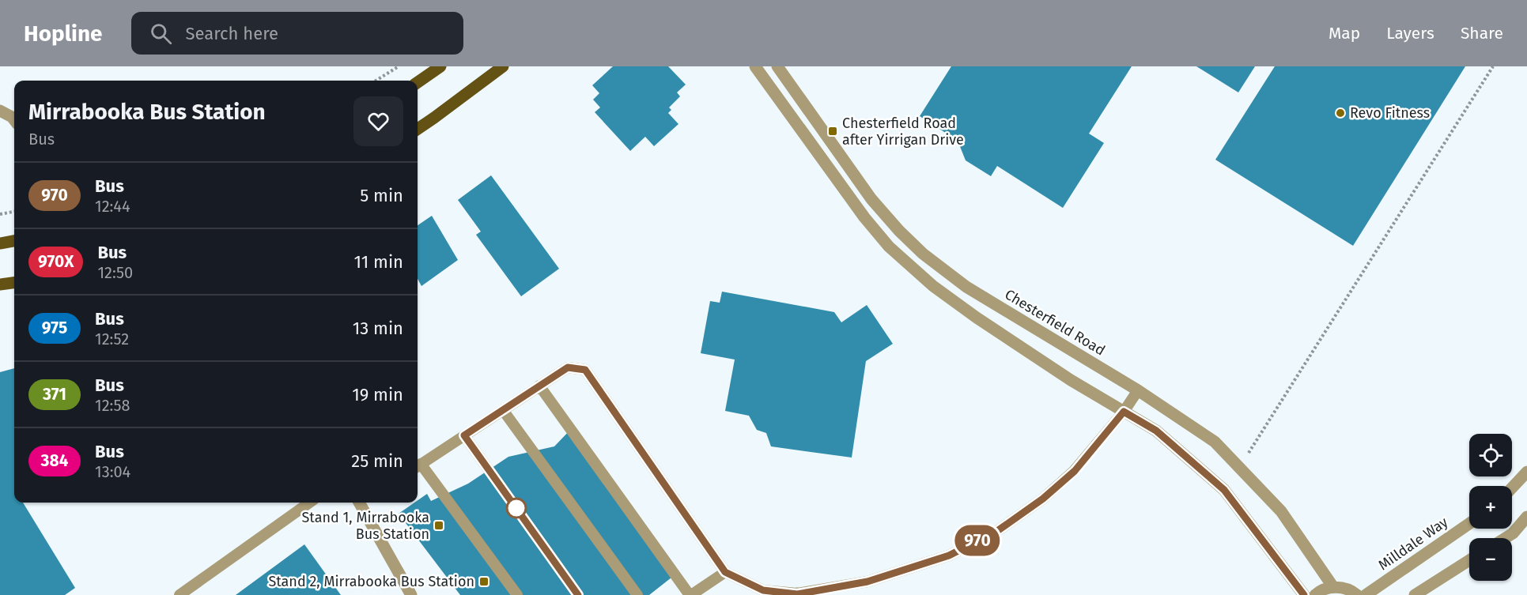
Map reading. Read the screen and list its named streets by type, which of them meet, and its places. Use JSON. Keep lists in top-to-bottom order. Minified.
{"streets":{"street":["Chesterfield Road","Milldale Way"]},"places":{"other":["Revo Fitness"],"transit":["Chesterfield Road after Yirrigan Drive","Stand 1, Mirrabooka Bus Station","Stand 2, Mirrabooka Bus Station"]},"lines":["bus line 970"],"page":{"header":"Hopline","search":"Search here","nav":["Map","Layers","Share"],"on_map":"970","heading":["Mirrabooka Bus Station","Bus"],"list":[{"mark":"970","name":"Bus","note":"12:44","value":"5 min"},{"mark":"970X","name":"Bus","note":"12:50","value":"11 min"},{"mark":"975","name":"Bus","note":"12:52","value":"13 min"},{"mark":"371","name":"Bus","note":"12:58","value":"19 min"},{"mark":"384","name":"Bus","note":"13:04","value":"25 min"}],"map_buttons":["+","−"]}}
